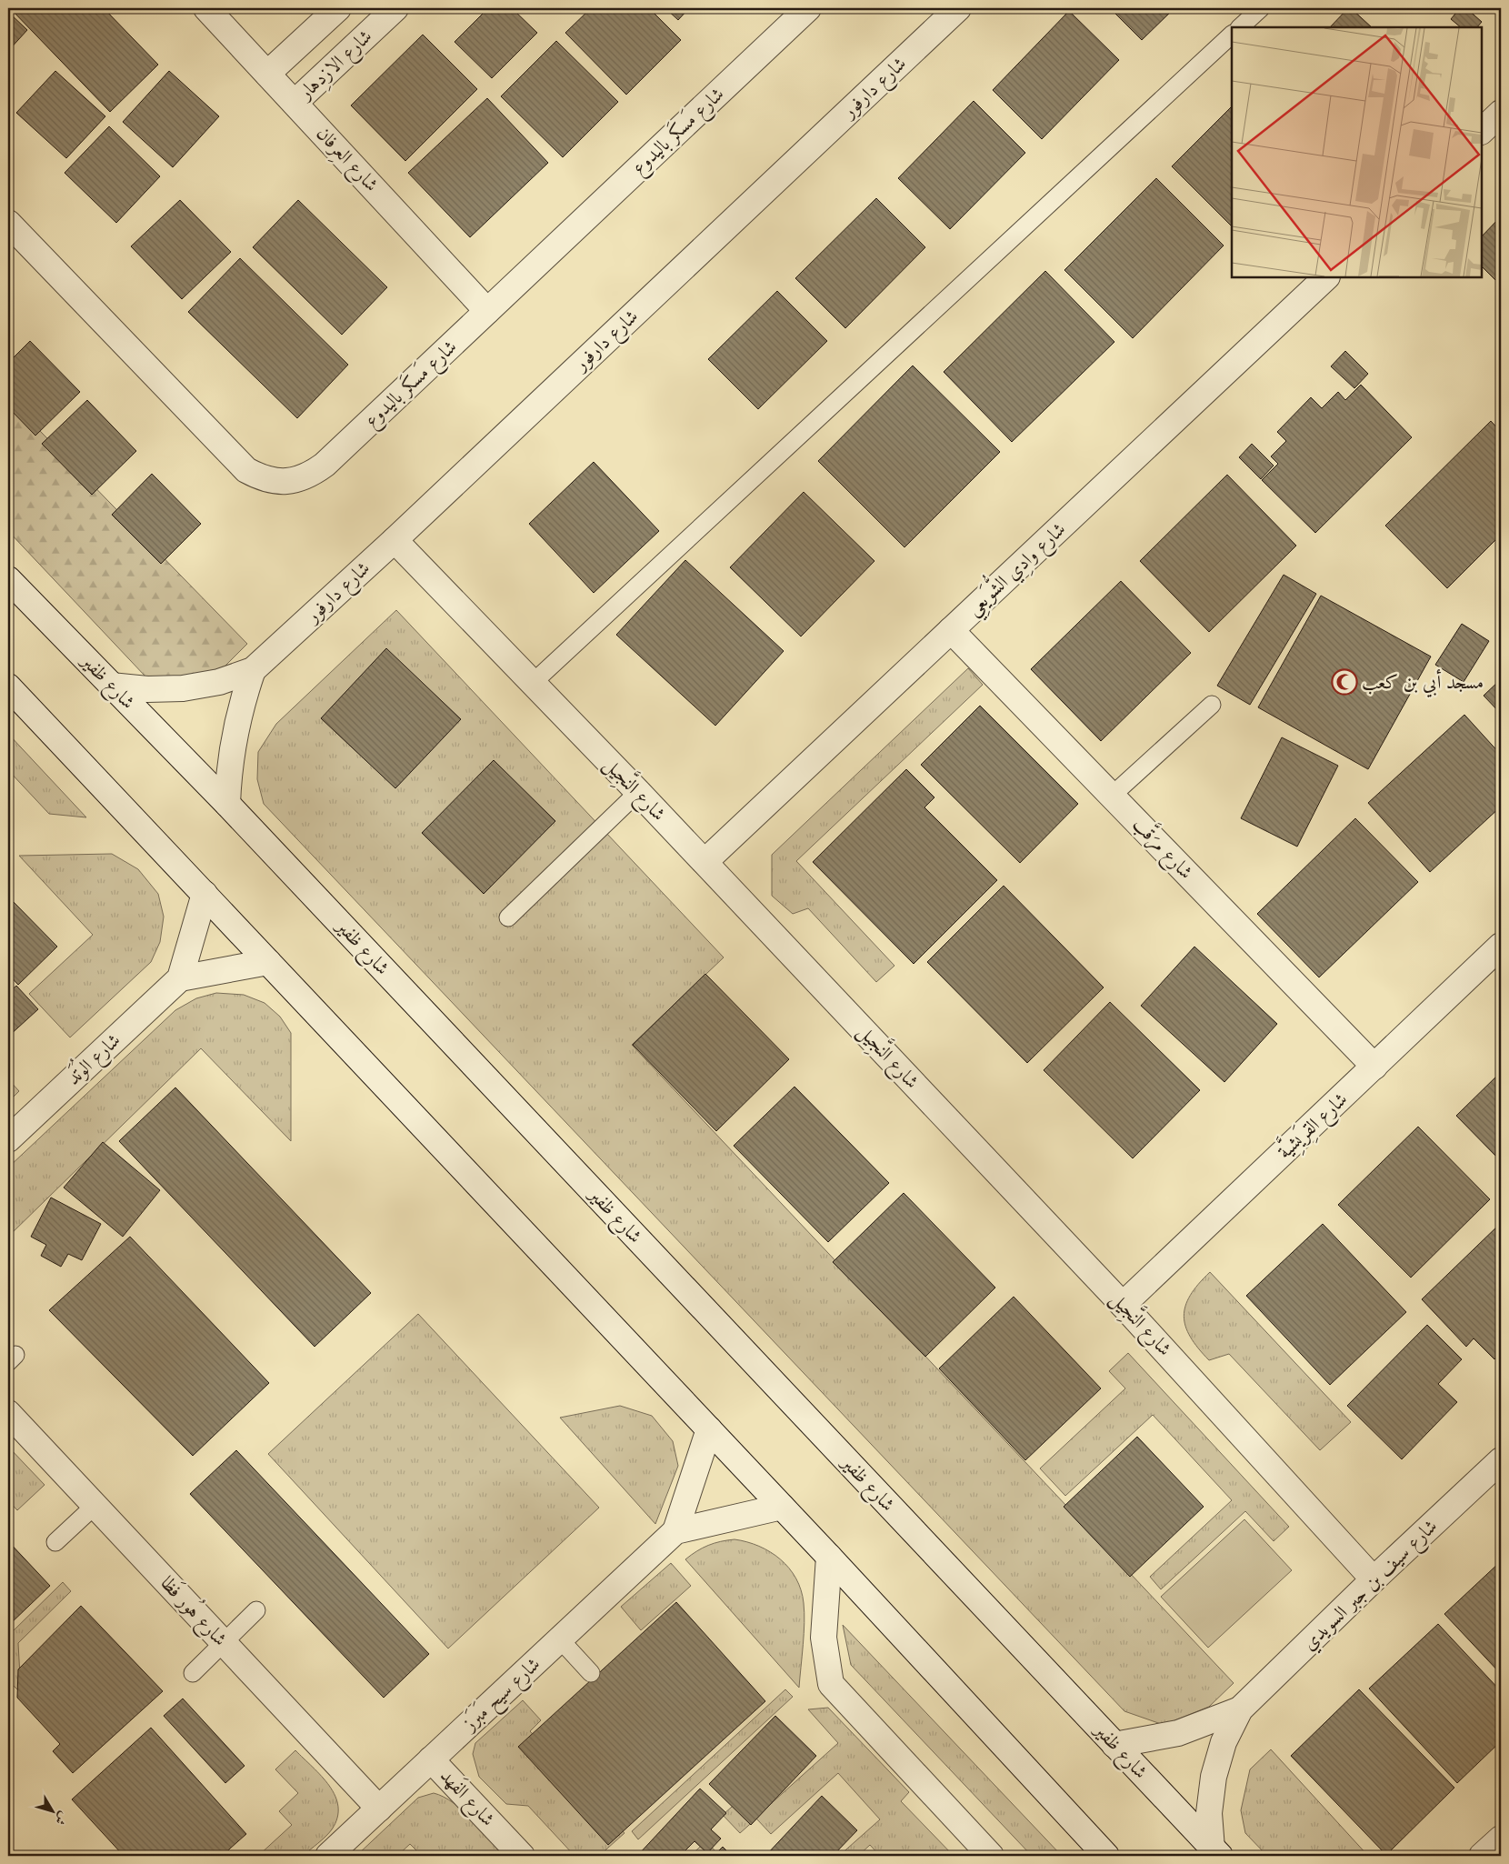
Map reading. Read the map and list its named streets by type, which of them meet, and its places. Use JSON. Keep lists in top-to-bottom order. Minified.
{"streets":{"street":["شارع الازدِهار","شارع دارفور","شارع مَسكَر باليدوع","شارع العِرفان","شارع وادِي الشُّوَيعِي","شارع ظفير","شارع النَّجِيل","شارع مرَقَّب","شارع الوُتَد","شارع القِرَيشِيَّة","شارع سيف بن جبر السويدي","شارع هُور فَظا","شارع سيح مَبرَز","شارع الفَهد"]},"crossings":[["شارع الازدِهار","شارع العِرفان"],["شارع دارفور","شارع ظفير"],["شارع دارفور","شارع النَّجِيل"],["شارع مَسكَر باليدوع","شارع العِرفان"],["شارع وادِي الشُّوَيعِي","شارع النَّجِيل"],["شارع وادِي الشُّوَيعِي","شارع مرَقَّب"],["شارع ظفير","شارع سيف بن جبر السويدي"],["شارع النَّجِيل","شارع القِرَيشِيَّة"],["شارع النَّجِيل","شارع سيف بن جبر السويدي"],["شارع مرَقَّب","شارع القِرَيشِيَّة"],["شارع هُور فَظا","شارع سيح مَبرَز"],["شارع سيح مَبرَز","شارع الفَهد"]],"places":{"mosque":["مسجد أبي بن كعب"]},"north":"bottom right"}
